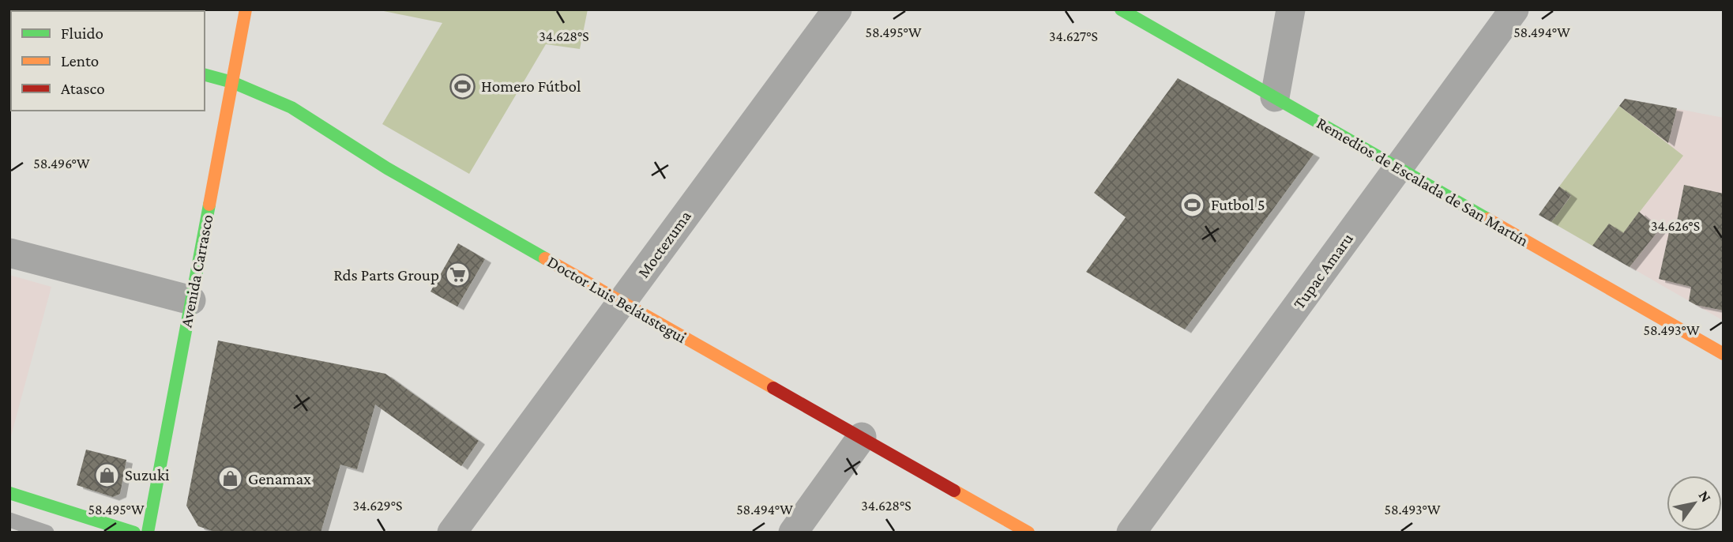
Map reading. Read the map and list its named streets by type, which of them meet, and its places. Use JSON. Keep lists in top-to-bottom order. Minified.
{"streets":{"street":["Remedios de Escalada de San Martín","Moctezuma","Avenida Carrasco","Tupac Amaru","Doctor Luis Beláustegui"]},"crossings":[["Remedios de Escalada de San Martín","Tupac Amaru"],["Moctezuma","Doctor Luis Beláustegui"],["Avenida Carrasco","Doctor Luis Beláustegui"]],"places":{"sports":["Homero Fútbol","Futbol 5"],"supermarket":["Rds Parts Group"],"shop":["Suzuki","Genamax"]},"legend":["Fluido","Lento","Atasco"],"north":"top right","coordinates":["58.495°W","58.494°W","34.628°S","34.627°S","58.496°W","34.626°S","58.493°W","34.629°S"]}
